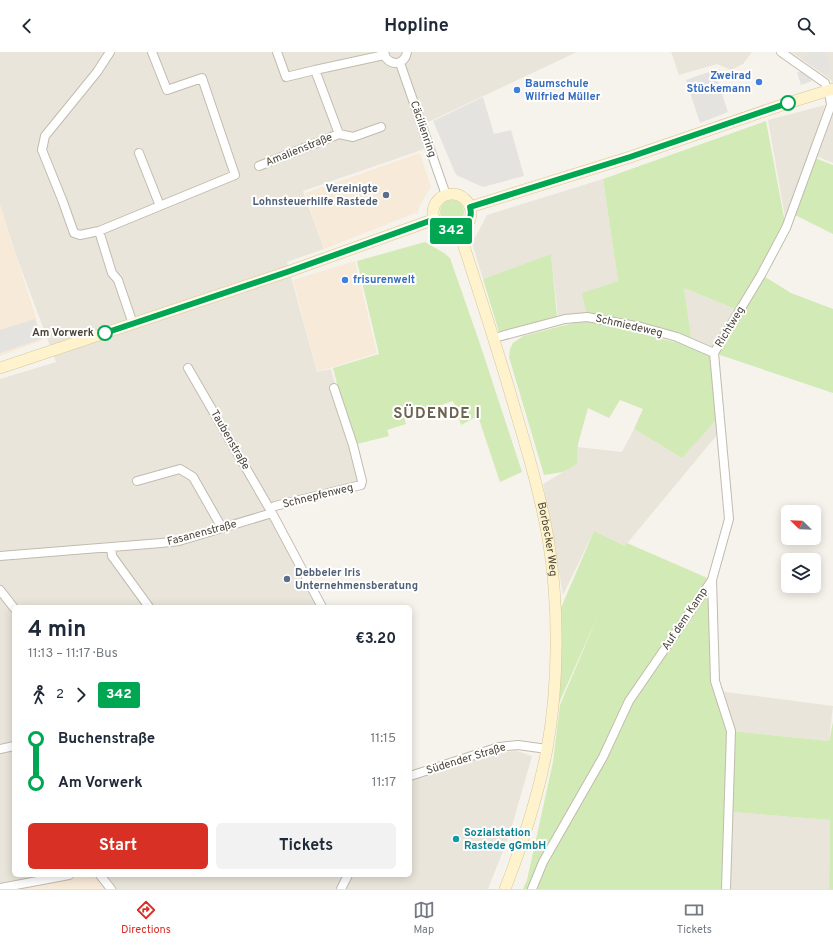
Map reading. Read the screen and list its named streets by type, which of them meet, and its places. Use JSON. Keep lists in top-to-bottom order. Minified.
{"streets":{"street":["Cäcilienring","Amalienstraße","Schmiedeweg","Richtweg","Taubenstraße","Schnepfenweg","Fasanenstraße","Borbecker Weg","Auf dem Kamp","Südender Straße"]},"crossings":[["Cäcilienring","Borbecker Weg"],["Schmiedeweg","Richtweg"],["Schmiedeweg","Borbecker Weg"],["Richtweg","Auf dem Kamp"],["Taubenstraße","Schnepfenweg"],["Taubenstraße","Fasanenstraße"],["Schnepfenweg","Fasanenstraße"],["Borbecker Weg","Südender Straße"]],"districts":["SÜDENDE I"],"places":["Zweirad Stückemann","Baumschule Wilfried Müller","Vereinigte Lohnsteuerhilfe Rastede","frisurenwelt","Am Vorwerk","Debbeler Iris Unternehmensberatung","Sozialstation Rastede gGmbH"],"lines":["bus line 342"],"north":"top left","page":{"header":"Hopline","on_map":"342","heading":["4 min","11:13 – 11:17 · Bus","€3.20"],"legs":["2","342"],"list":[{"name":"Buchenstraße","value":"11:15"},{"name":"Am Vorwerk","value":"11:17"}],"buttons":["Start","Tickets"],"tabs":["Directions","Map","Tickets"]}}
